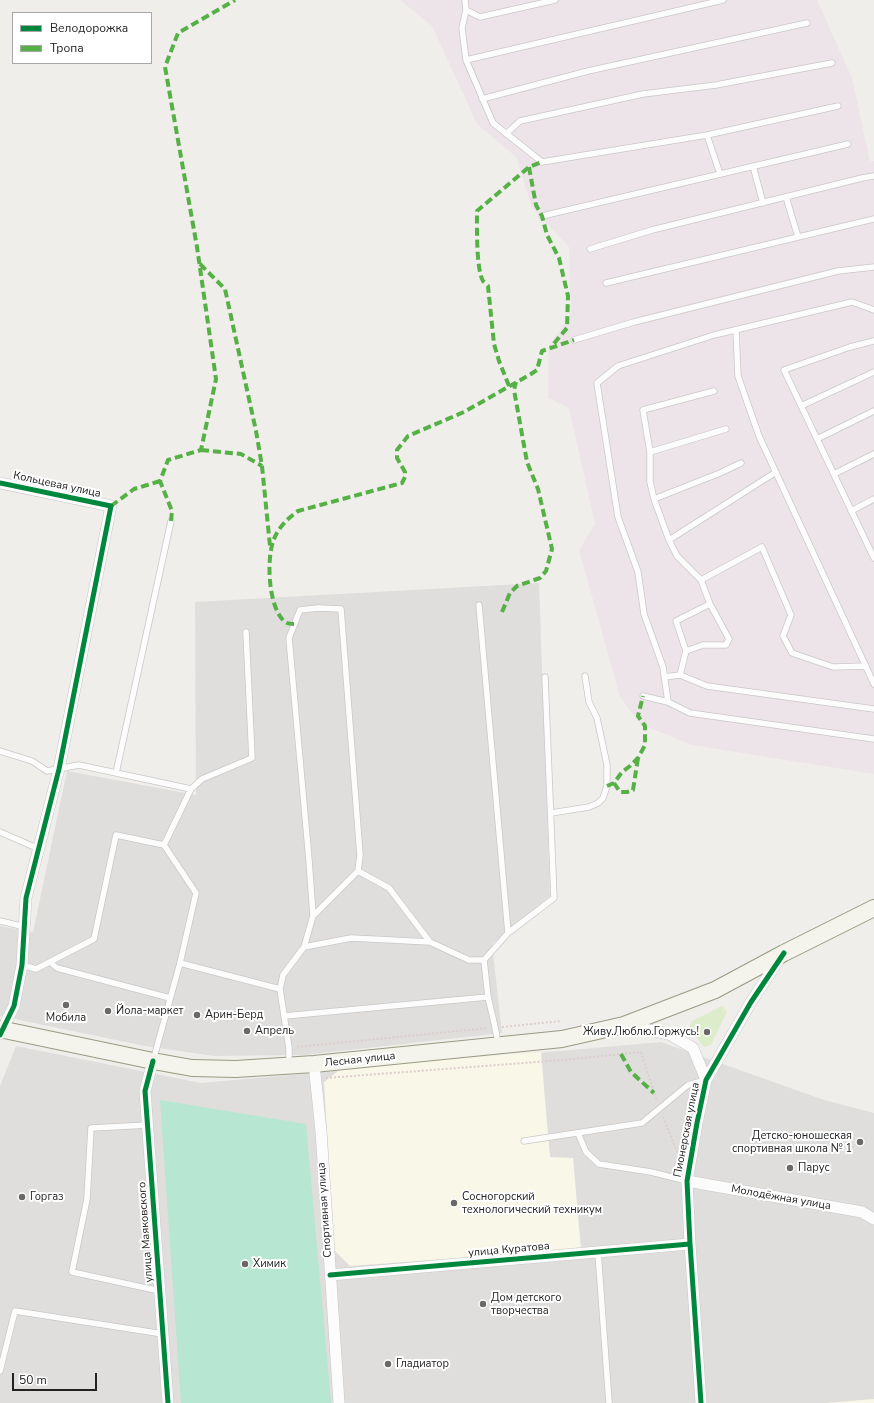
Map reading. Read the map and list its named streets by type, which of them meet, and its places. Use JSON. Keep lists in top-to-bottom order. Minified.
{"streets":{"main road":["Лесная улица"],"street":["Кольцевая улица","Пионерская улица","Молодёжная улица","Спортивная улица","улица Маяковского","улица Куратова"]},"crossings":[["Лесная улица","Пионерская улица"],["Лесная улица","Спортивная улица"],["Лесная улица","улица Маяковского"],["Пионерская улица","Молодёжная улица"],["Пионерская улица","улица Куратова"],["Спортивная улица","улица Куратова"]],"places":["Мобила","Йола-маркет","Арин-Берд","Апрель","Живу.Люблю.Горжусь!","Детско-юношеская спортивная школа № 1","Парус","Горгаз","Сосногорский технологический техникум","Химик","Дом детского творчества","Гладиатор"],"legend":["Велодорожка","Тропа"],"scale_bar":"50 m"}
